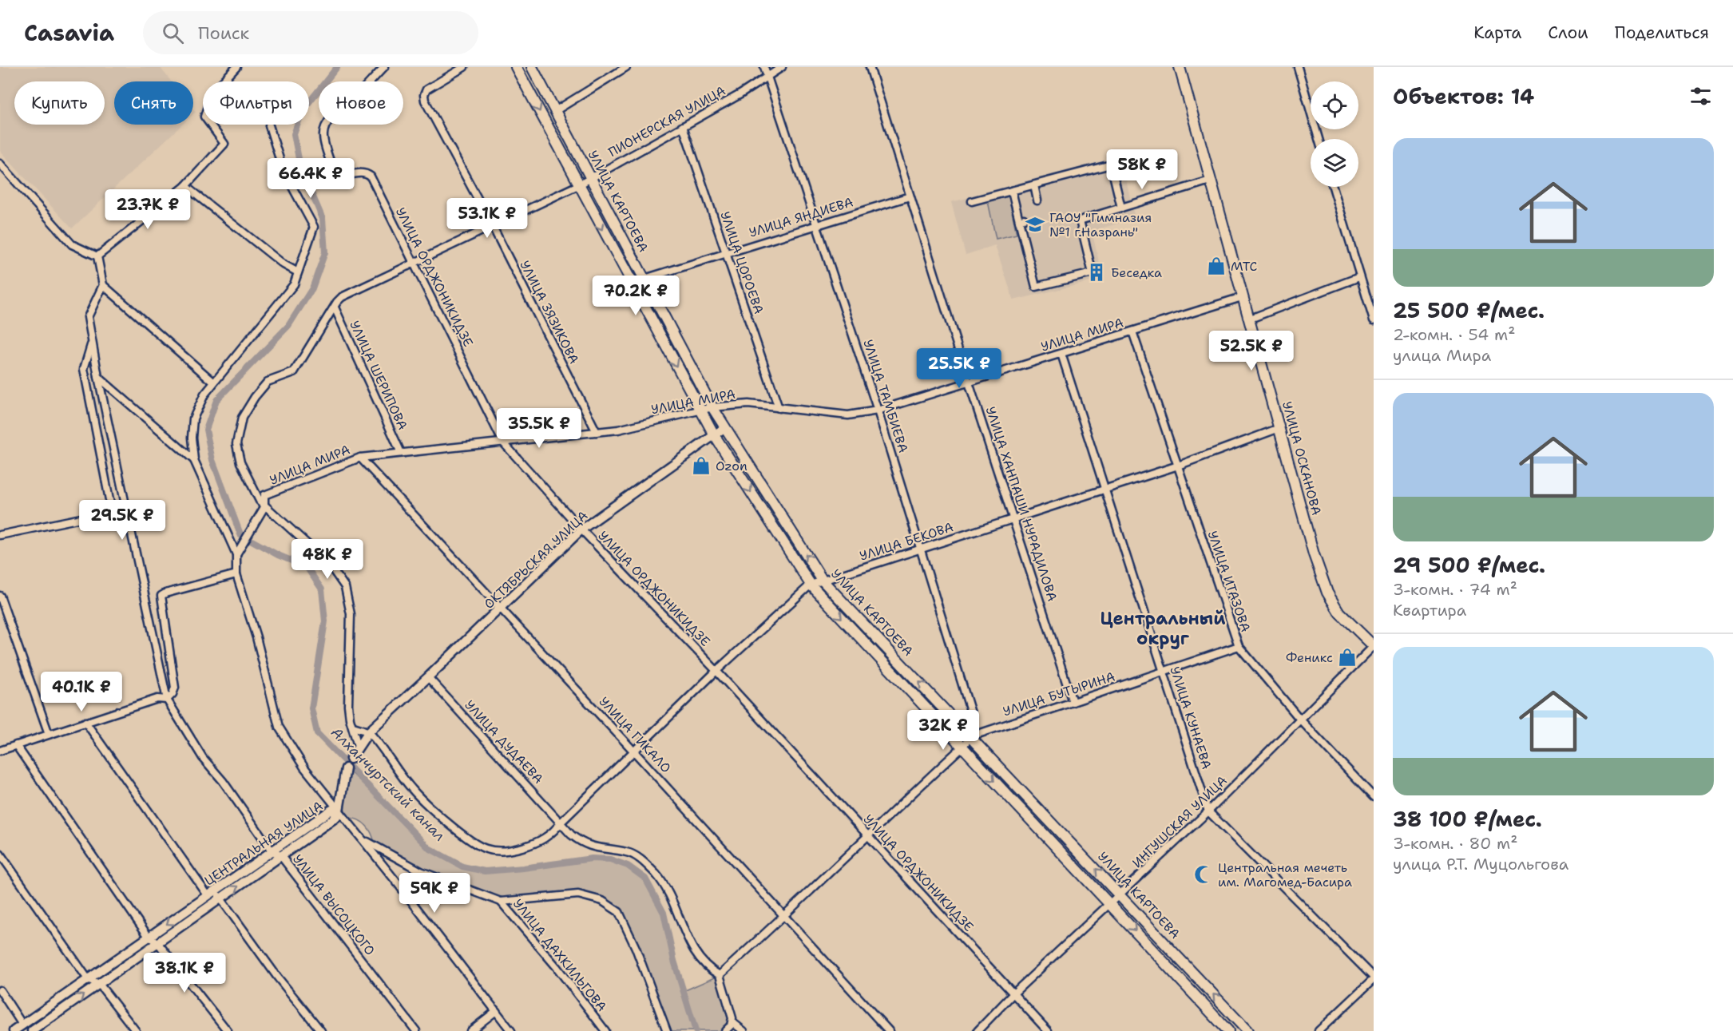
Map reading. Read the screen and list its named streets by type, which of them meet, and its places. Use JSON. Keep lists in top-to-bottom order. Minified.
{"streets":{"main road":["УЛИЦА КАРТОЕВА","УЛИЦА ОСКАНОВА"],"street":["ПИОНЕРСКАЯ УЛИЦА","УЛИЦА ЯНДИЕВА","УЛИЦА ЦОРОЕВА","УЛИЦА ОРДЖОНИКИДЗЕ","УЛИЦА ЗЯЗИКОВА","УЛИЦА МИРА","УЛИЦА ШЕРИПОВА","УЛИЦА ТАМБИЕВА","УЛИЦА ХАНПАШИ НУРАДИЛОВА","УЛИЦА БЕКОВА","ОКТЯБРЬСКАЯ УЛИЦА","УЛИЦА ИТАЗОВА","УЛИЦА БУТЫРИНА","УЛИЦА КУНАЕВА","УЛИЦА ГИКАЛО","УЛИЦА ДУДАЕВА","ИНГУШСКАЯ УЛИЦА","ЦЕНТРАЛЬНАЯ УЛИЦА","УЛИЦА ВЫСОЦКОГО","УЛИЦА ДАХКИЛЬГОВА"]},"crossings":[["ПИОНЕРСКАЯ УЛИЦА","УЛИЦА КАРТОЕВА"],["ПИОНЕРСКАЯ УЛИЦА","УЛИЦА ЦОРОЕВА"],["ПИОНЕРСКАЯ УЛИЦА","УЛИЦА ОРДЖОНИКИДЗЕ"],["ПИОНЕРСКАЯ УЛИЦА","УЛИЦА ЗЯЗИКОВА"],["ПИОНЕРСКАЯ УЛИЦА","УЛИЦА МИРА"],["ПИОНЕРСКАЯ УЛИЦА","УЛИЦА ШЕРИПОВА"],["ПИОНЕРСКАЯ УЛИЦА","УЛИЦА ТАМБИЕВА"],["УЛИЦА КАРТОЕВА","УЛИЦА ЯНДИЕВА"],["УЛИЦА КАРТОЕВА","УЛИЦА МИРА"],["УЛИЦА КАРТОЕВА","УЛИЦА ТАМБИЕВА"],["УЛИЦА КАРТОЕВА","УЛИЦА БЕКОВА"],["УЛИЦА КАРТОЕВА","ОКТЯБРЬСКАЯ УЛИЦА"],["УЛИЦА КАРТОЕВА","УЛИЦА БУТЫРИНА"],["УЛИЦА КАРТОЕВА","ИНГУШСКАЯ УЛИЦА"],["УЛИЦА ЯНДИЕВА","УЛИЦА ЦОРОЕВА"],["УЛИЦА ЯНДИЕВА","УЛИЦА ТАМБИЕВА"],["УЛИЦА ЯНДИЕВА","УЛИЦА ХАНПАШИ НУРАДИЛОВА"],["УЛИЦА ЦОРОЕВА","УЛИЦА МИРА"],["УЛИЦА ОРДЖОНИКИДЗЕ","УЛИЦА МИРА"],["УЛИЦА ОРДЖОНИКИДЗЕ","УЛИЦА БЕКОВА"],["УЛИЦА ОРДЖОНИКИДЗЕ","ОКТЯБРЬСКАЯ УЛИЦА"],["УЛИЦА ОРДЖОНИКИДЗЕ","ИНГУШСКАЯ УЛИЦА"],["УЛИЦА ЗЯЗИКОВА","УЛИЦА МИРА"],["УЛИЦА МИРА","УЛИЦА ШЕРИПОВА"],["УЛИЦА МИРА","УЛИЦА ТАМБИЕВА"],["УЛИЦА МИРА","УЛИЦА ОСКАНОВА"],["УЛИЦА МИРА","УЛИЦА ХАНПАШИ НУРАДИЛОВА"],["УЛИЦА МИРА","УЛИЦА ИТАЗОВА"],["УЛИЦА МИРА","УЛИЦА КУНАЕВА"],["УЛИЦА МИРА","УЛИЦА ГИКАЛО"],["УЛИЦА ТАМБИЕВА","УЛИЦА БЕКОВА"],["УЛИЦА ТАМБИЕВА","УЛИЦА БУТЫРИНА"],["УЛИЦА ОСКАНОВА","УЛИЦА БЕКОВА"],["УЛИЦА ОСКАНОВА","ИНГУШСКАЯ УЛИЦА"],["УЛИЦА ХАНПАШИ НУРАДИЛОВА","УЛИЦА БЕКОВА"],["УЛИЦА ХАНПАШИ НУРАДИЛОВА","УЛИЦА БУТЫРИНА"],["УЛИЦА БЕКОВА","ОКТЯБРЬСКАЯ УЛИЦА"],["УЛИЦА БЕКОВА","УЛИЦА ИТАЗОВА"],["УЛИЦА БЕКОВА","УЛИЦА КУНАЕВА"],["УЛИЦА БЕКОВА","УЛИЦА ГИКАЛО"],["УЛИЦА БЕКОВА","УЛИЦА ДУДАЕВА"],["ОКТЯБРЬСКАЯ УЛИЦА","УЛИЦА ГИКАЛО"],["ОКТЯБРЬСКАЯ УЛИЦА","УЛИЦА ДУДАЕВА"],["УЛИЦА ИТАЗОВА","УЛИЦА БУТЫРИНА"],["УЛИЦА ИТАЗОВА","ИНГУШСКАЯ УЛИЦА"],["УЛИЦА БУТЫРИНА","УЛИЦА КУНАЕВА"],["УЛИЦА КУНАЕВА","ИНГУШСКАЯ УЛИЦА"],["ЦЕНТРАЛЬНАЯ УЛИЦА","УЛИЦА ВЫСОЦКОГО"]],"districts":["Центральный округ"],"water":["Алханчуртский канал"],"places":{"school or university":["ГАОУ \"Гимназия №1 г.Назрань\""],"shop":["МТС","Ozon","Феникс"],"building":["Беседка"],"mosque":["Центральная мечеть им. Магомед-Басира"]},"page":{"header":"Casavia","search":"Поиск","nav":["Карта","Слои","Поделиться"],"heading":"Объектов: 14","chip":["Купить","Снять","Фильтры","Новое"],"list":[{"name":"25 500 ₽/мес.","note":"2-комн. · 54 m² · улица Мира"},{"name":"29 500 ₽/мес.","note":"3-комн. · 74 m² · Квартира"},{"name":"38 100 ₽/мес.","note":"3-комн. · 80 m² · улица Р.Т. Муцольгова"}],"price":["58K ₽","66.4K ₽","23.7K ₽","53.1K ₽","70.2K ₽","52.5K ₽","25.5K ₽","35.5K ₽","29.5K ₽","48K ₽","40.1K ₽","32K ₽","59K ₽","38.1K ₽"]}}
